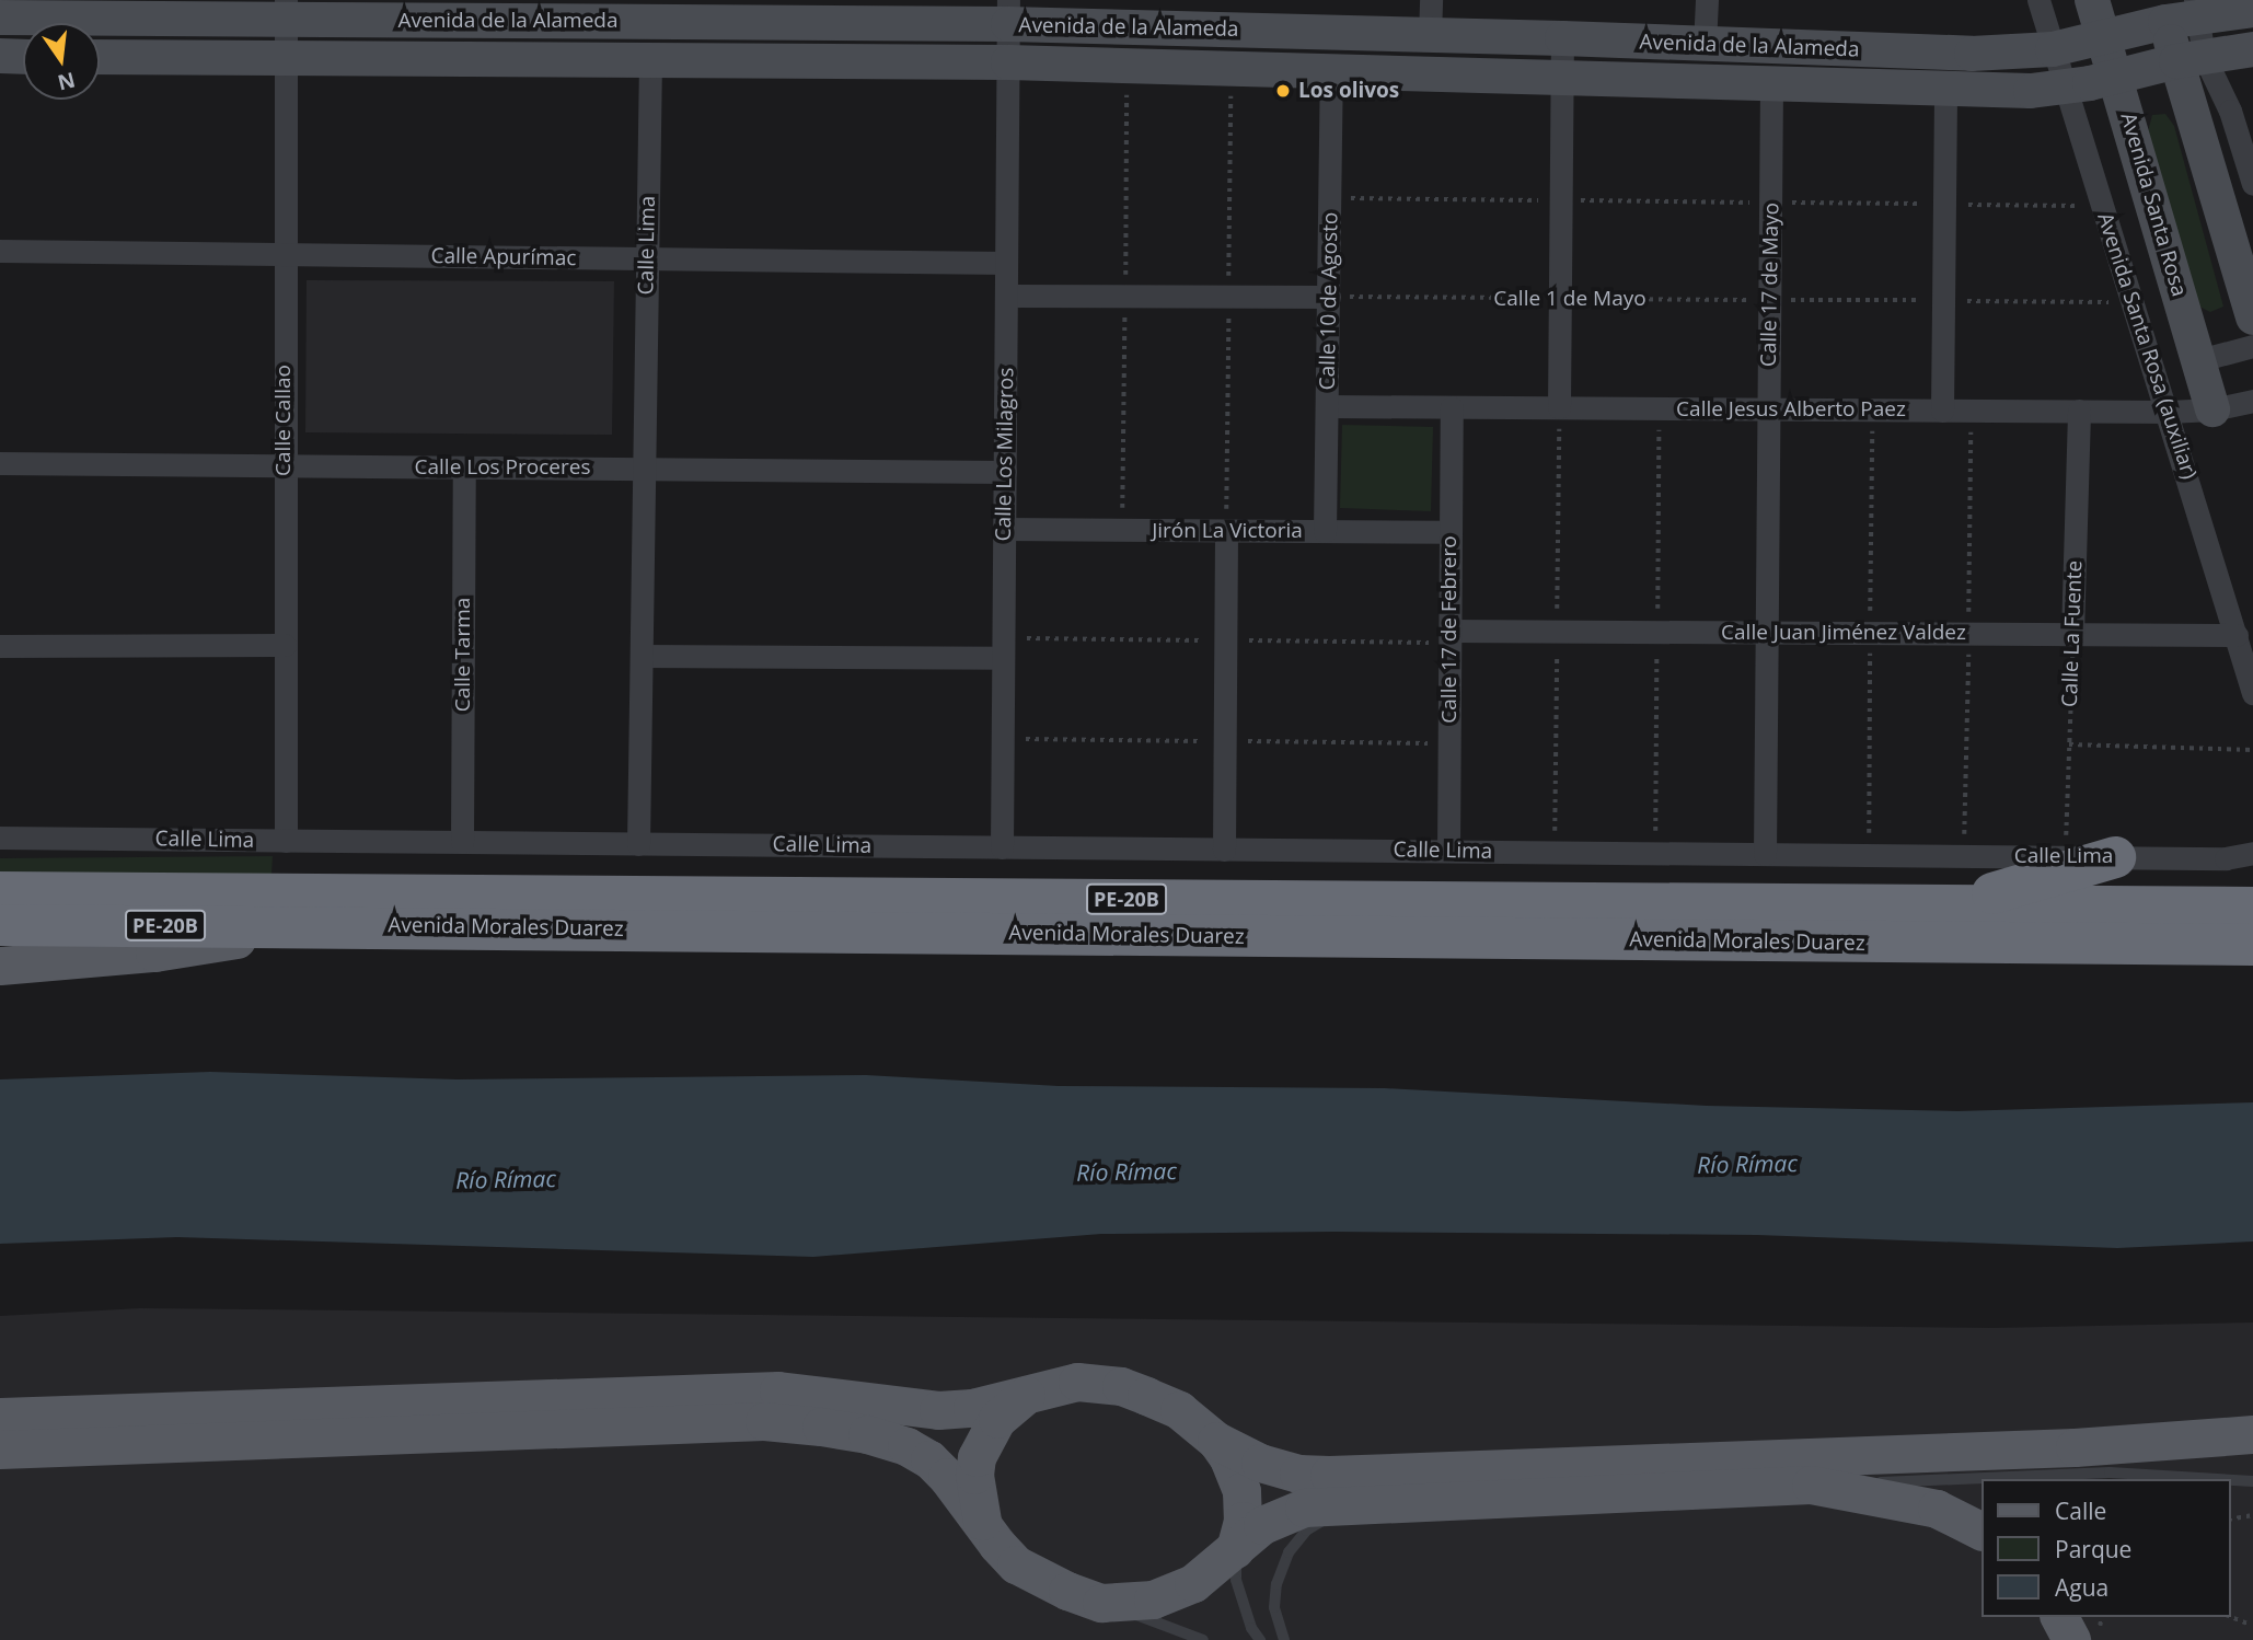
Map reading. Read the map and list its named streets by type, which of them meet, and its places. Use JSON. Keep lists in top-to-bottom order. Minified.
{"streets":{"highway":["PE-20B","Avenida Morales Duarez"],"street":["Avenida de la Alameda","Avenida Santa Rosa","Calle Lima","Calle Apurímac","Calle 17 de Mayo","Calle 10 de Agosto","Avenida Santa Rosa (auxiliar)","Calle Jesus Alberto Paez","Calle Callao","Calle Los Milagros","Calle Los Proceres","Jirón La Victoria","Calle 17 de Febrero","Calle Juan Jiménez Valdez","Calle La Fuente","Calle Tarma"],"path":["Calle 1 de Mayo"]},"crossings":[["Avenida de la Alameda","Avenida Santa Rosa"],["Avenida de la Alameda","Calle Lima"],["Avenida de la Alameda","Calle 17 de Mayo"],["Avenida de la Alameda","Calle 10 de Agosto"],["Avenida de la Alameda","Avenida Santa Rosa (auxiliar)"],["Avenida de la Alameda","Calle Callao"],["Avenida de la Alameda","Calle Los Milagros"],["Avenida Santa Rosa","Calle Jesus Alberto Paez"],["Calle Lima","Calle Apurímac"],["Calle Lima","Calle 17 de Mayo"],["Calle Lima","Calle Callao"],["Calle Lima","Calle Los Milagros"],["Calle Lima","Calle Los Proceres"],["Calle Lima","Calle 17 de Febrero"],["Calle Lima","Calle La Fuente"],["Calle Lima","Calle Tarma"],["Calle Apurímac","Calle Callao"],["Calle Apurímac","Calle Los Milagros"],["Calle 17 de Mayo","Calle 1 de Mayo"],["Calle 17 de Mayo","Calle Jesus Alberto Paez"],["Calle 17 de Mayo","Calle Juan Jiménez Valdez"],["Calle 1 de Mayo","Calle 10 de Agosto"],["Calle 1 de Mayo","Avenida Santa Rosa (auxiliar)"],["Calle 10 de Agosto","Calle Jesus Alberto Paez"],["Calle 10 de Agosto","Jirón La Victoria"],["Avenida Santa Rosa (auxiliar)","Calle Jesus Alberto Paez"],["Avenida Santa Rosa (auxiliar)","Calle Juan Jiménez Valdez"],["Calle Jesus Alberto Paez","Calle 17 de Febrero"],["Calle Jesus Alberto Paez","Calle La Fuente"],["Calle Callao","Calle Los Proceres"],["Calle Los Milagros","Calle Los Proceres"],["Calle Los Milagros","Jirón La Victoria"],["Calle Los Proceres","Calle Tarma"],["Jirón La Victoria","Calle 17 de Febrero"],["Calle 17 de Febrero","Calle Juan Jiménez Valdez"],["Calle Juan Jiménez Valdez","Calle La Fuente"]],"water":["Río Rímac"],"places":["Los olivos"],"legend":["Calle","Parque","Agua"],"north":"bottom"}
